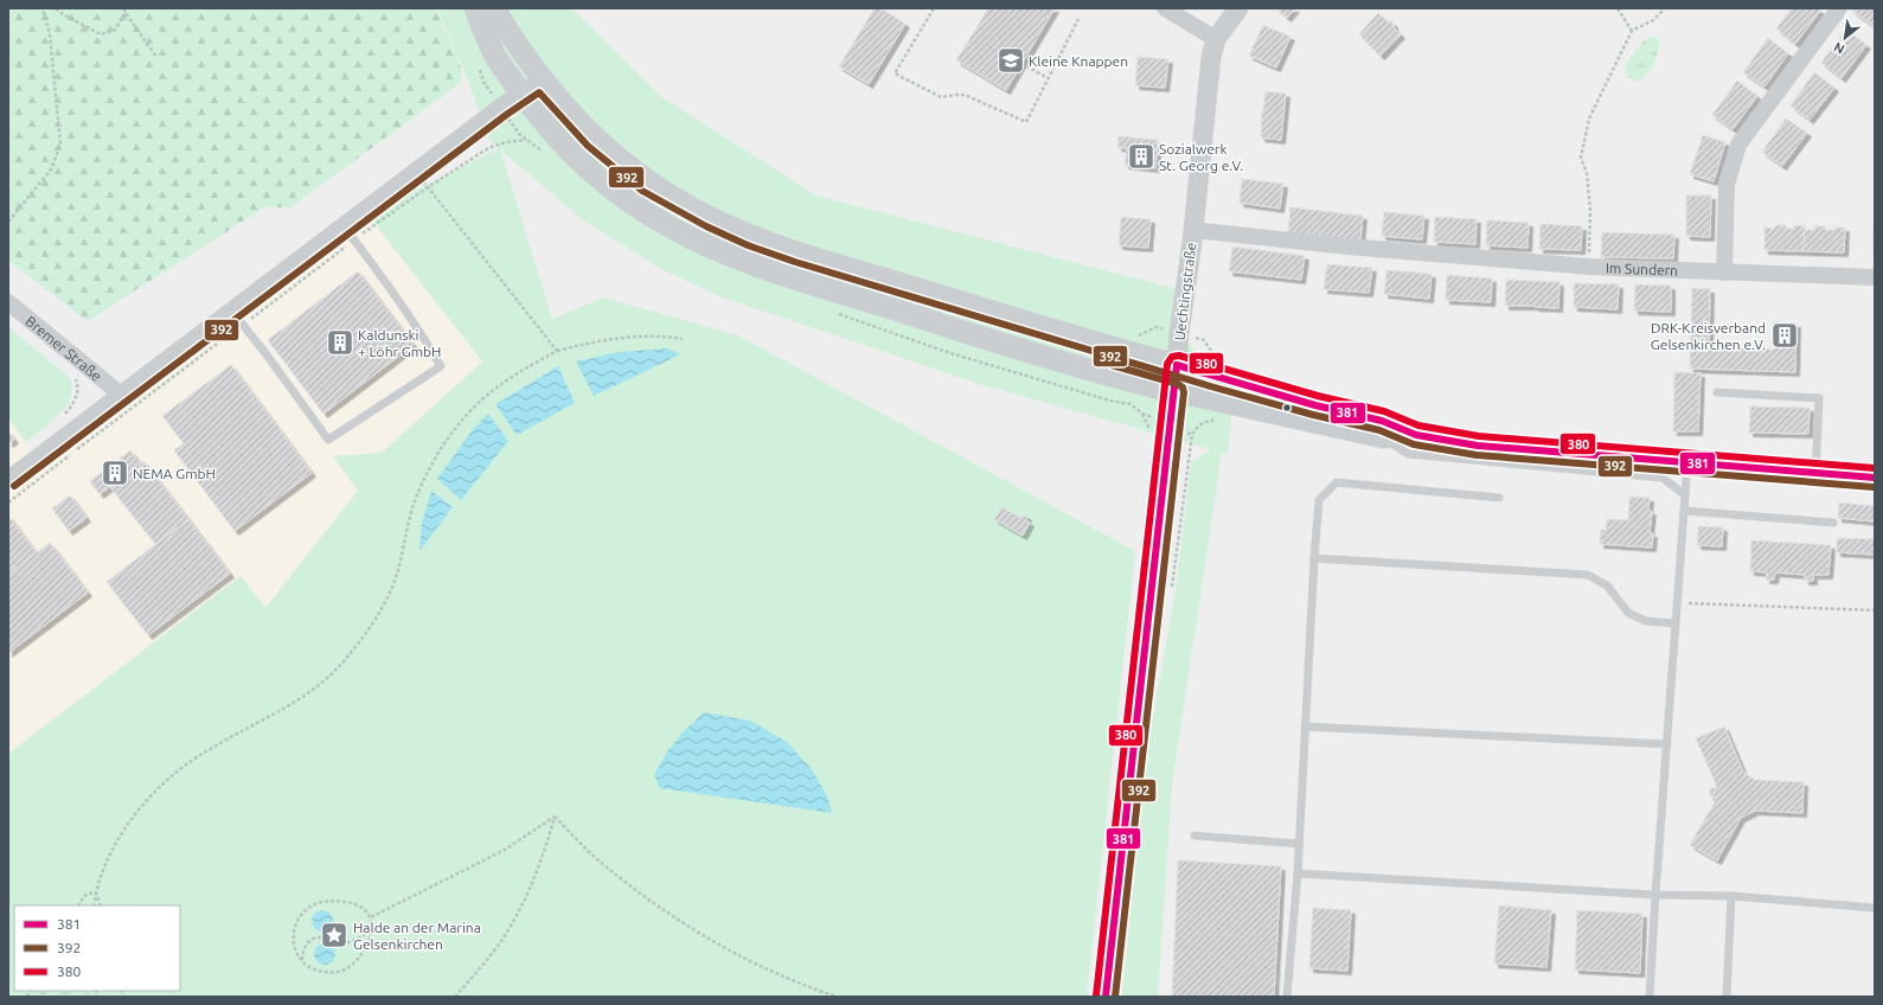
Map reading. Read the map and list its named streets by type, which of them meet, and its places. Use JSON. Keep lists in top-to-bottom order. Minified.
{"streets":{"main road":["Uechtingstraße"],"street":["Im Sundern","Bremer Straße"]},"crossings":[["Im Sundern","Uechtingstraße"]],"places":{"school or university":["Kleine Knappen"],"building":["Sozialwerk St. Georg e.V.","DRK-Kreisverband Gelsenkirchen e.V.","Kaldunski + Löhr GmbH","NEMA GmbH"],"place":["Halde an der Marina Gelsenkirchen"]},"lines":["transit line 392","transit line 380","transit line 381"],"legend":["381","392","380"],"north":"bottom left"}
